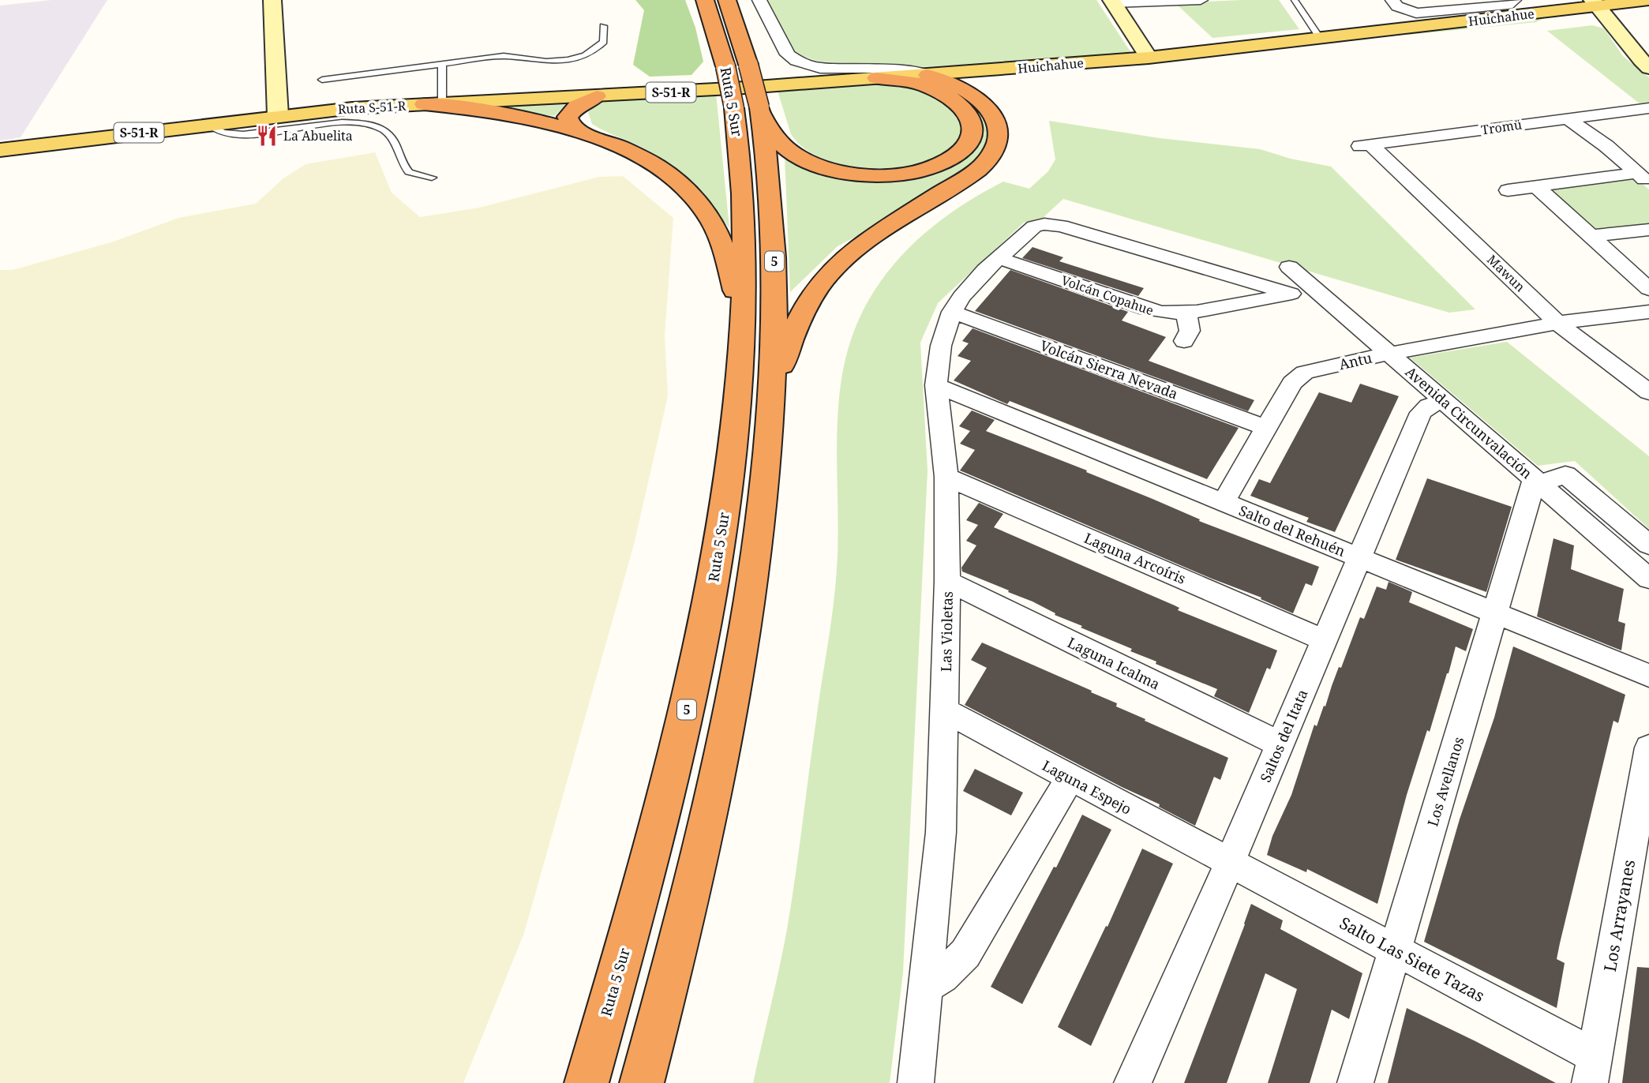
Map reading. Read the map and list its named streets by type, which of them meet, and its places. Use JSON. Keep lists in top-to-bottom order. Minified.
{"streets":{"highway":["Ruta 5 Sur","5"],"main road":["Huichahue","S-51-R","Ruta S-51-R"],"street":["Tromü","Mawun","Volcán Copahue","Antu","Volcán Sierra Nevada","Avenida Circunvalación","Salto del Rehuén","Laguna Arcoíris","Las Violetas","Laguna Icalma","Saltos del Itata","Los Avellanos","Laguna Espejo","Los Arrayanes","Salto Las Siete Tazas"]},"crossings":[["Huichahue","Ruta S-51-R"],["Tromü","Mawun"],["Mawun","Antu"],["Volcán Copahue","Avenida Circunvalación"],["Volcán Copahue","Las Violetas"],["Antu","Volcán Sierra Nevada"],["Antu","Avenida Circunvalación"],["Antu","Salto del Rehuén"],["Volcán Sierra Nevada","Las Violetas"],["Avenida Circunvalación","Saltos del Itata"],["Avenida Circunvalación","Los Avellanos"],["Salto del Rehuén","Las Violetas"],["Salto del Rehuén","Saltos del Itata"],["Salto del Rehuén","Los Avellanos"],["Laguna Arcoíris","Las Violetas"],["Laguna Arcoíris","Saltos del Itata"],["Las Violetas","Laguna Icalma"],["Las Violetas","Laguna Espejo"],["Laguna Icalma","Saltos del Itata"],["Saltos del Itata","Laguna Espejo"],["Saltos del Itata","Salto Las Siete Tazas"],["Los Avellanos","Salto Las Siete Tazas"],["Laguna Espejo","Salto Las Siete Tazas"],["Los Arrayanes","Salto Las Siete Tazas"]],"places":{"restaurant":["La Abuelita"]}}
